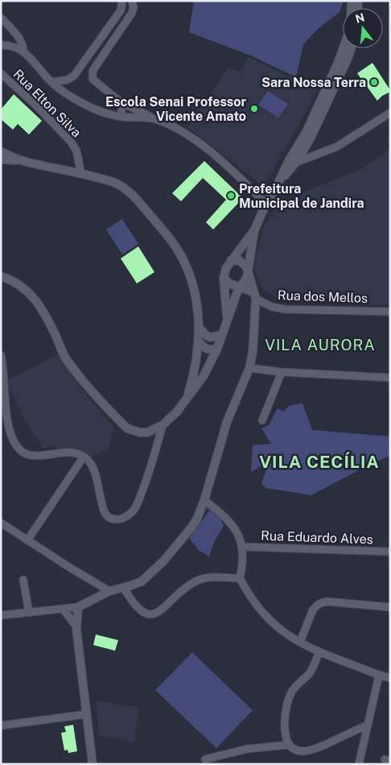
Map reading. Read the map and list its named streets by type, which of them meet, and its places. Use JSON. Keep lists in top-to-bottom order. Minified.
{"streets":{"street":["Rua Elton Silva","Rua dos Mellos","Rua Eduardo Alves"]},"districts":["VILA AURORA","VILA CECÍLIA"],"places":["Sara Nossa Terra","Escola Senai Professor Vicente Amato","Prefeitura Municipal de Jandira"],"north":"top"}
